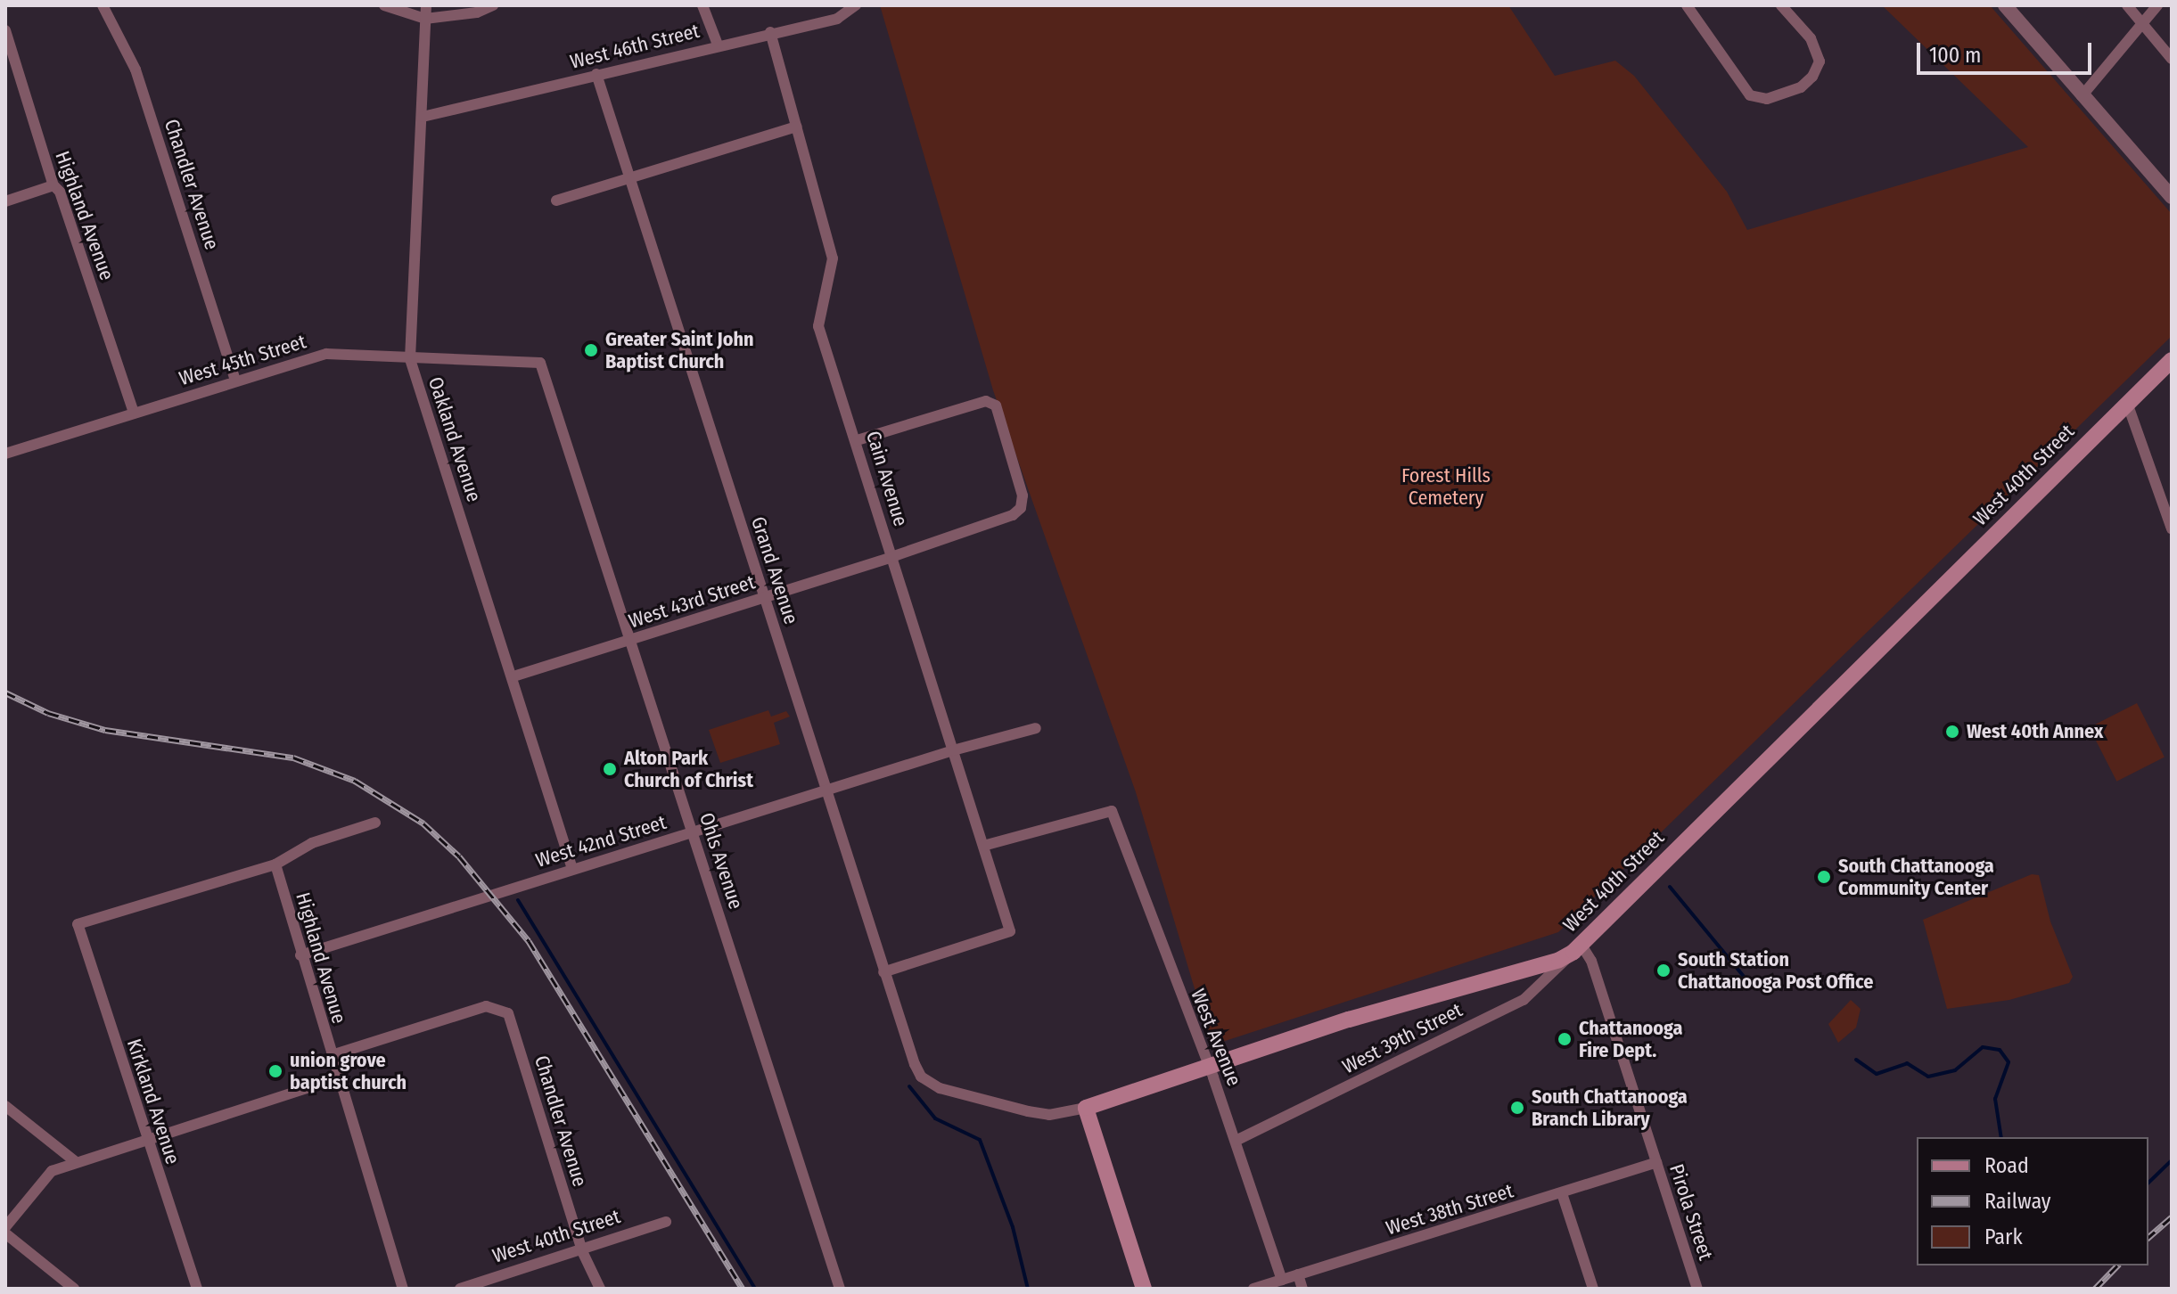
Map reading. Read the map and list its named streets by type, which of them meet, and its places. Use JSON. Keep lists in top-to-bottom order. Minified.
{"streets":{"main road":["West 40th Street"],"street":["West 46th Street","Chandler Avenue","Highland Avenue","West 45th Street","Oakland Avenue","Cain Avenue","Grand Avenue","West 43rd Street","West 42nd Street","Ohls Avenue","West Avenue","West 39th Street","Kirkland Avenue","West 38th Street","Pirola Street"]},"crossings":[["West 46th Street","Oakland Avenue"],["West 46th Street","Cain Avenue"],["West 46th Street","Grand Avenue"],["Chandler Avenue","Highland Avenue"],["Chandler Avenue","West 45th Street"],["Chandler Avenue","West 40th Street"],["Highland Avenue","West 45th Street"],["Highland Avenue","West 42nd Street"],["Highland Avenue","Kirkland Avenue"],["West 45th Street","Oakland Avenue"],["West 45th Street","Ohls Avenue"],["Oakland Avenue","West 43rd Street"],["Oakland Avenue","West 42nd Street"],["West 40th Street","Grand Avenue"],["West 40th Street","West Avenue"],["West 40th Street","West 39th Street"],["West 40th Street","Pirola Street"],["Cain Avenue","Grand Avenue"],["Cain Avenue","West 43rd Street"],["Cain Avenue","West 42nd Street"],["Cain Avenue","West Avenue"],["Grand Avenue","West 43rd Street"],["Grand Avenue","West 42nd Street"],["West 43rd Street","Ohls Avenue"],["West 42nd Street","Ohls Avenue"],["West Avenue","West 39th Street"],["West Avenue","West 38th Street"],["West 39th Street","Pirola Street"],["West 38th Street","Pirola Street"]],"parks":["Forest Hills Cemetery"],"places":["Greater Saint John Baptist Church","West 40th Annex","Alton Park Church of Christ","South Chattanooga Community Center","South Station Chattanooga Post Office","Chattanooga Fire Dept.","union grove baptist church","South Chattanooga Branch Library"],"legend":["Road","Railway","Park"],"scale_bar":"100 m"}
